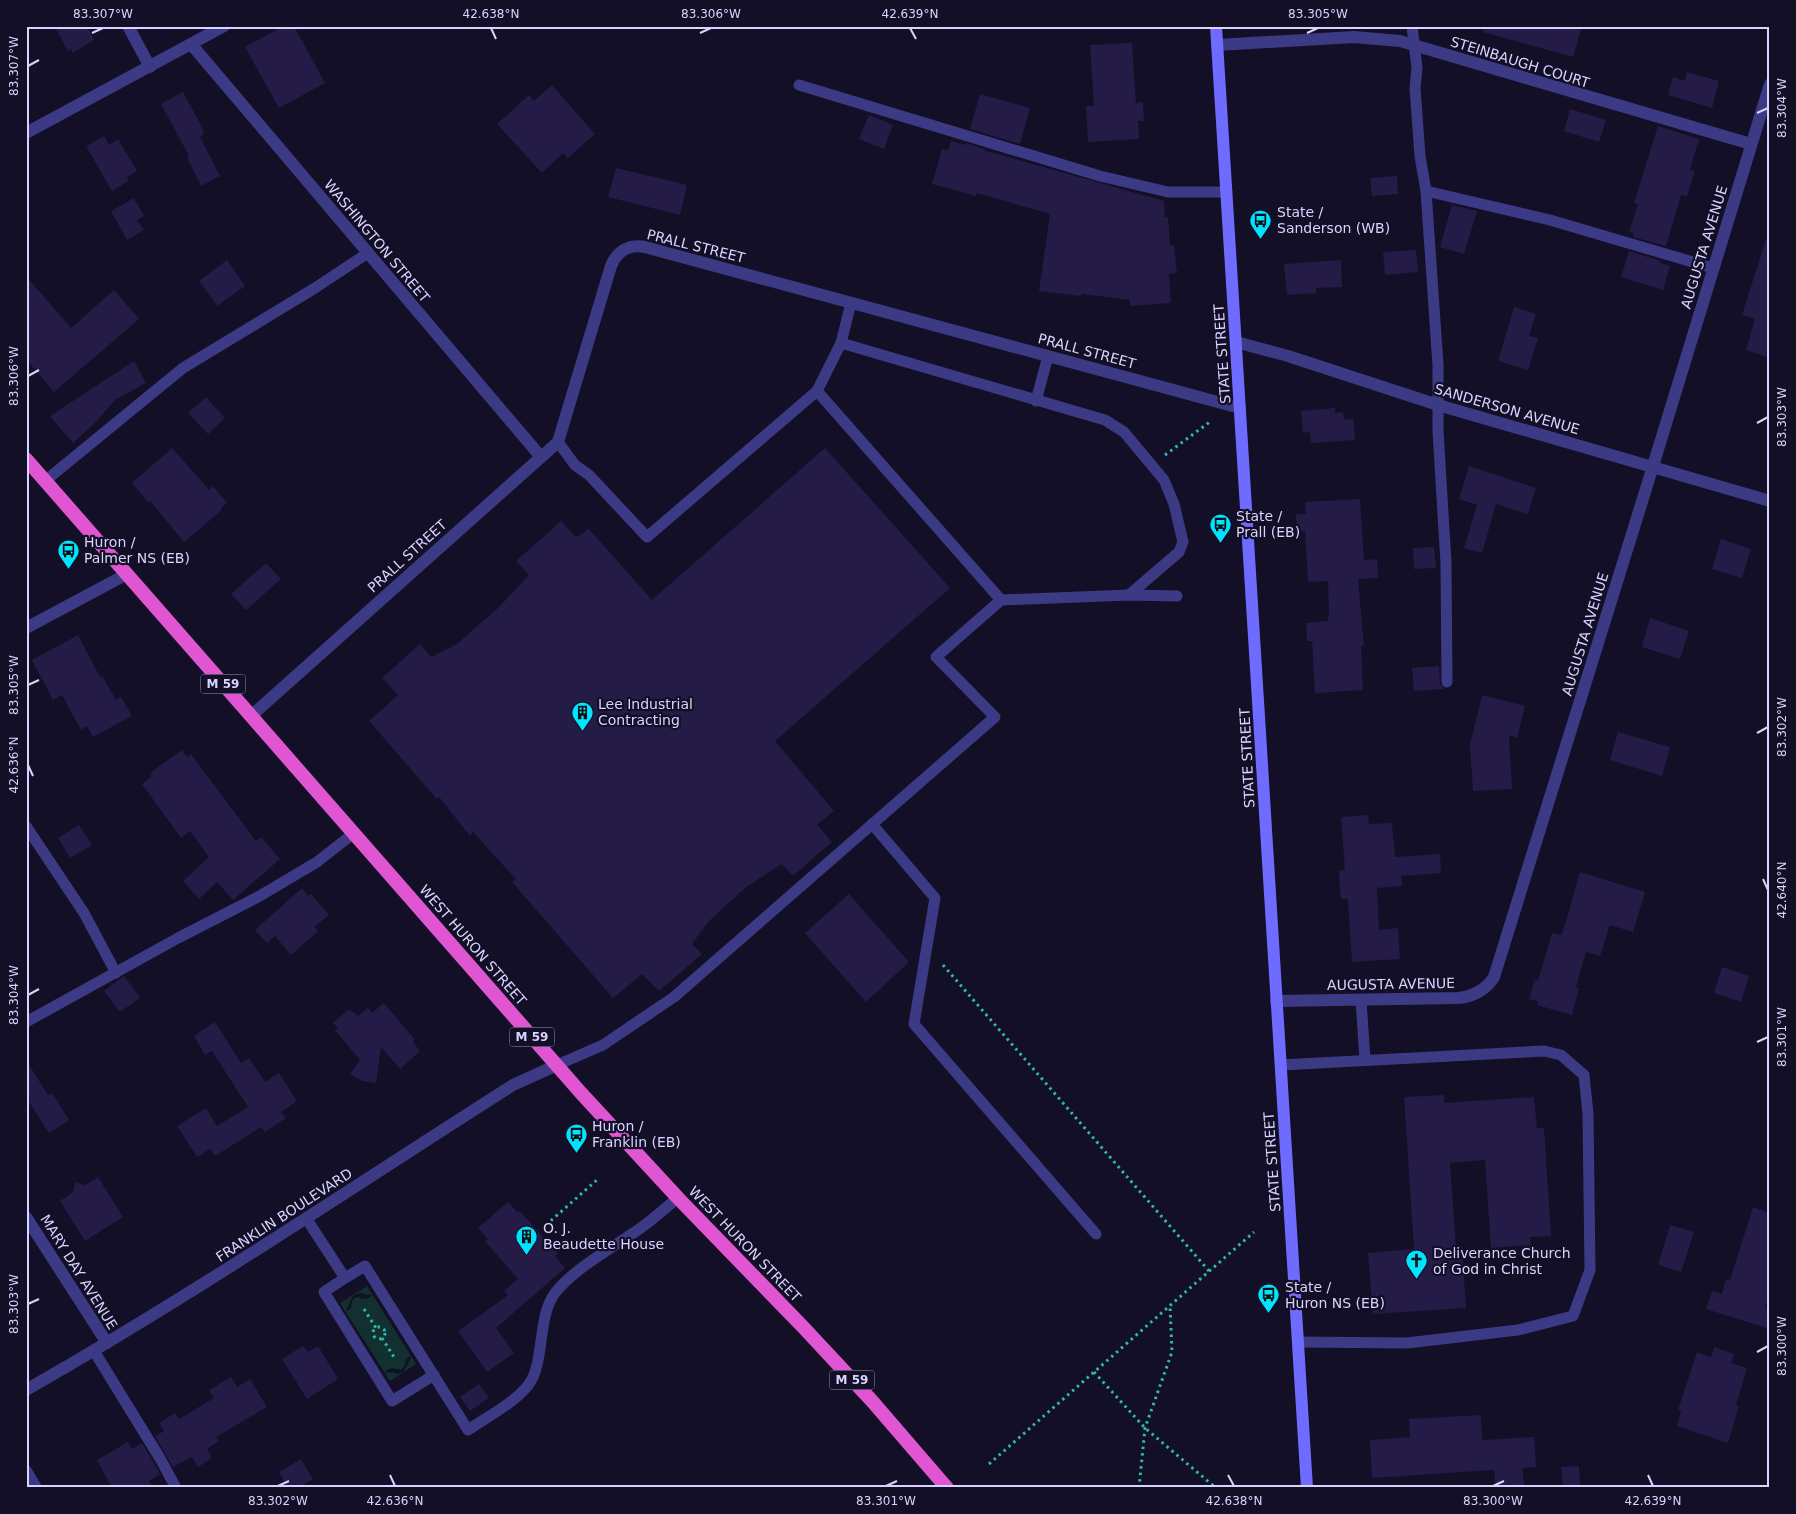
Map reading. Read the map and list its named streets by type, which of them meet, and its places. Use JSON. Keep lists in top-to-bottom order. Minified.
{"streets":{"highway":["M 59","WEST HURON STREET"],"main road":["STATE STREET"],"street":["STEINBAUGH COURT","WASHINGTON STREET","PRALL STREET","AUGUSTA AVENUE","SANDERSON AVENUE","FRANKLIN BOULEVARD","MARY DAY AVENUE"]},"crossings":[["STEINBAUGH COURT","AUGUSTA AVENUE"],["STEINBAUGH COURT","STATE STREET"],["WASHINGTON STREET","PRALL STREET"],["PRALL STREET","STATE STREET"],["PRALL STREET","WEST HURON STREET"],["AUGUSTA AVENUE","STATE STREET"],["AUGUSTA AVENUE","SANDERSON AVENUE"],["STATE STREET","SANDERSON AVENUE"],["WEST HURON STREET","FRANKLIN BOULEVARD"],["FRANKLIN BOULEVARD","MARY DAY AVENUE"]],"places":{"bus stop":["State / Sanderson (WB)","State / Prall (EB)","Huron / Palmer NS (EB)","Huron / Franklin (EB)","State / Huron NS (EB)"],"building":["Lee Industrial Contracting","O. J. Beaudette House"],"church":["Deliverance Church of God in Christ"]},"coordinates":["83.307°W","42.638°N","83.306°W","42.639°N","83.305°W","83.304°W","83.303°W","83.302°W","42.636°N","42.640°N","83.301°W","83.300°W"]}
